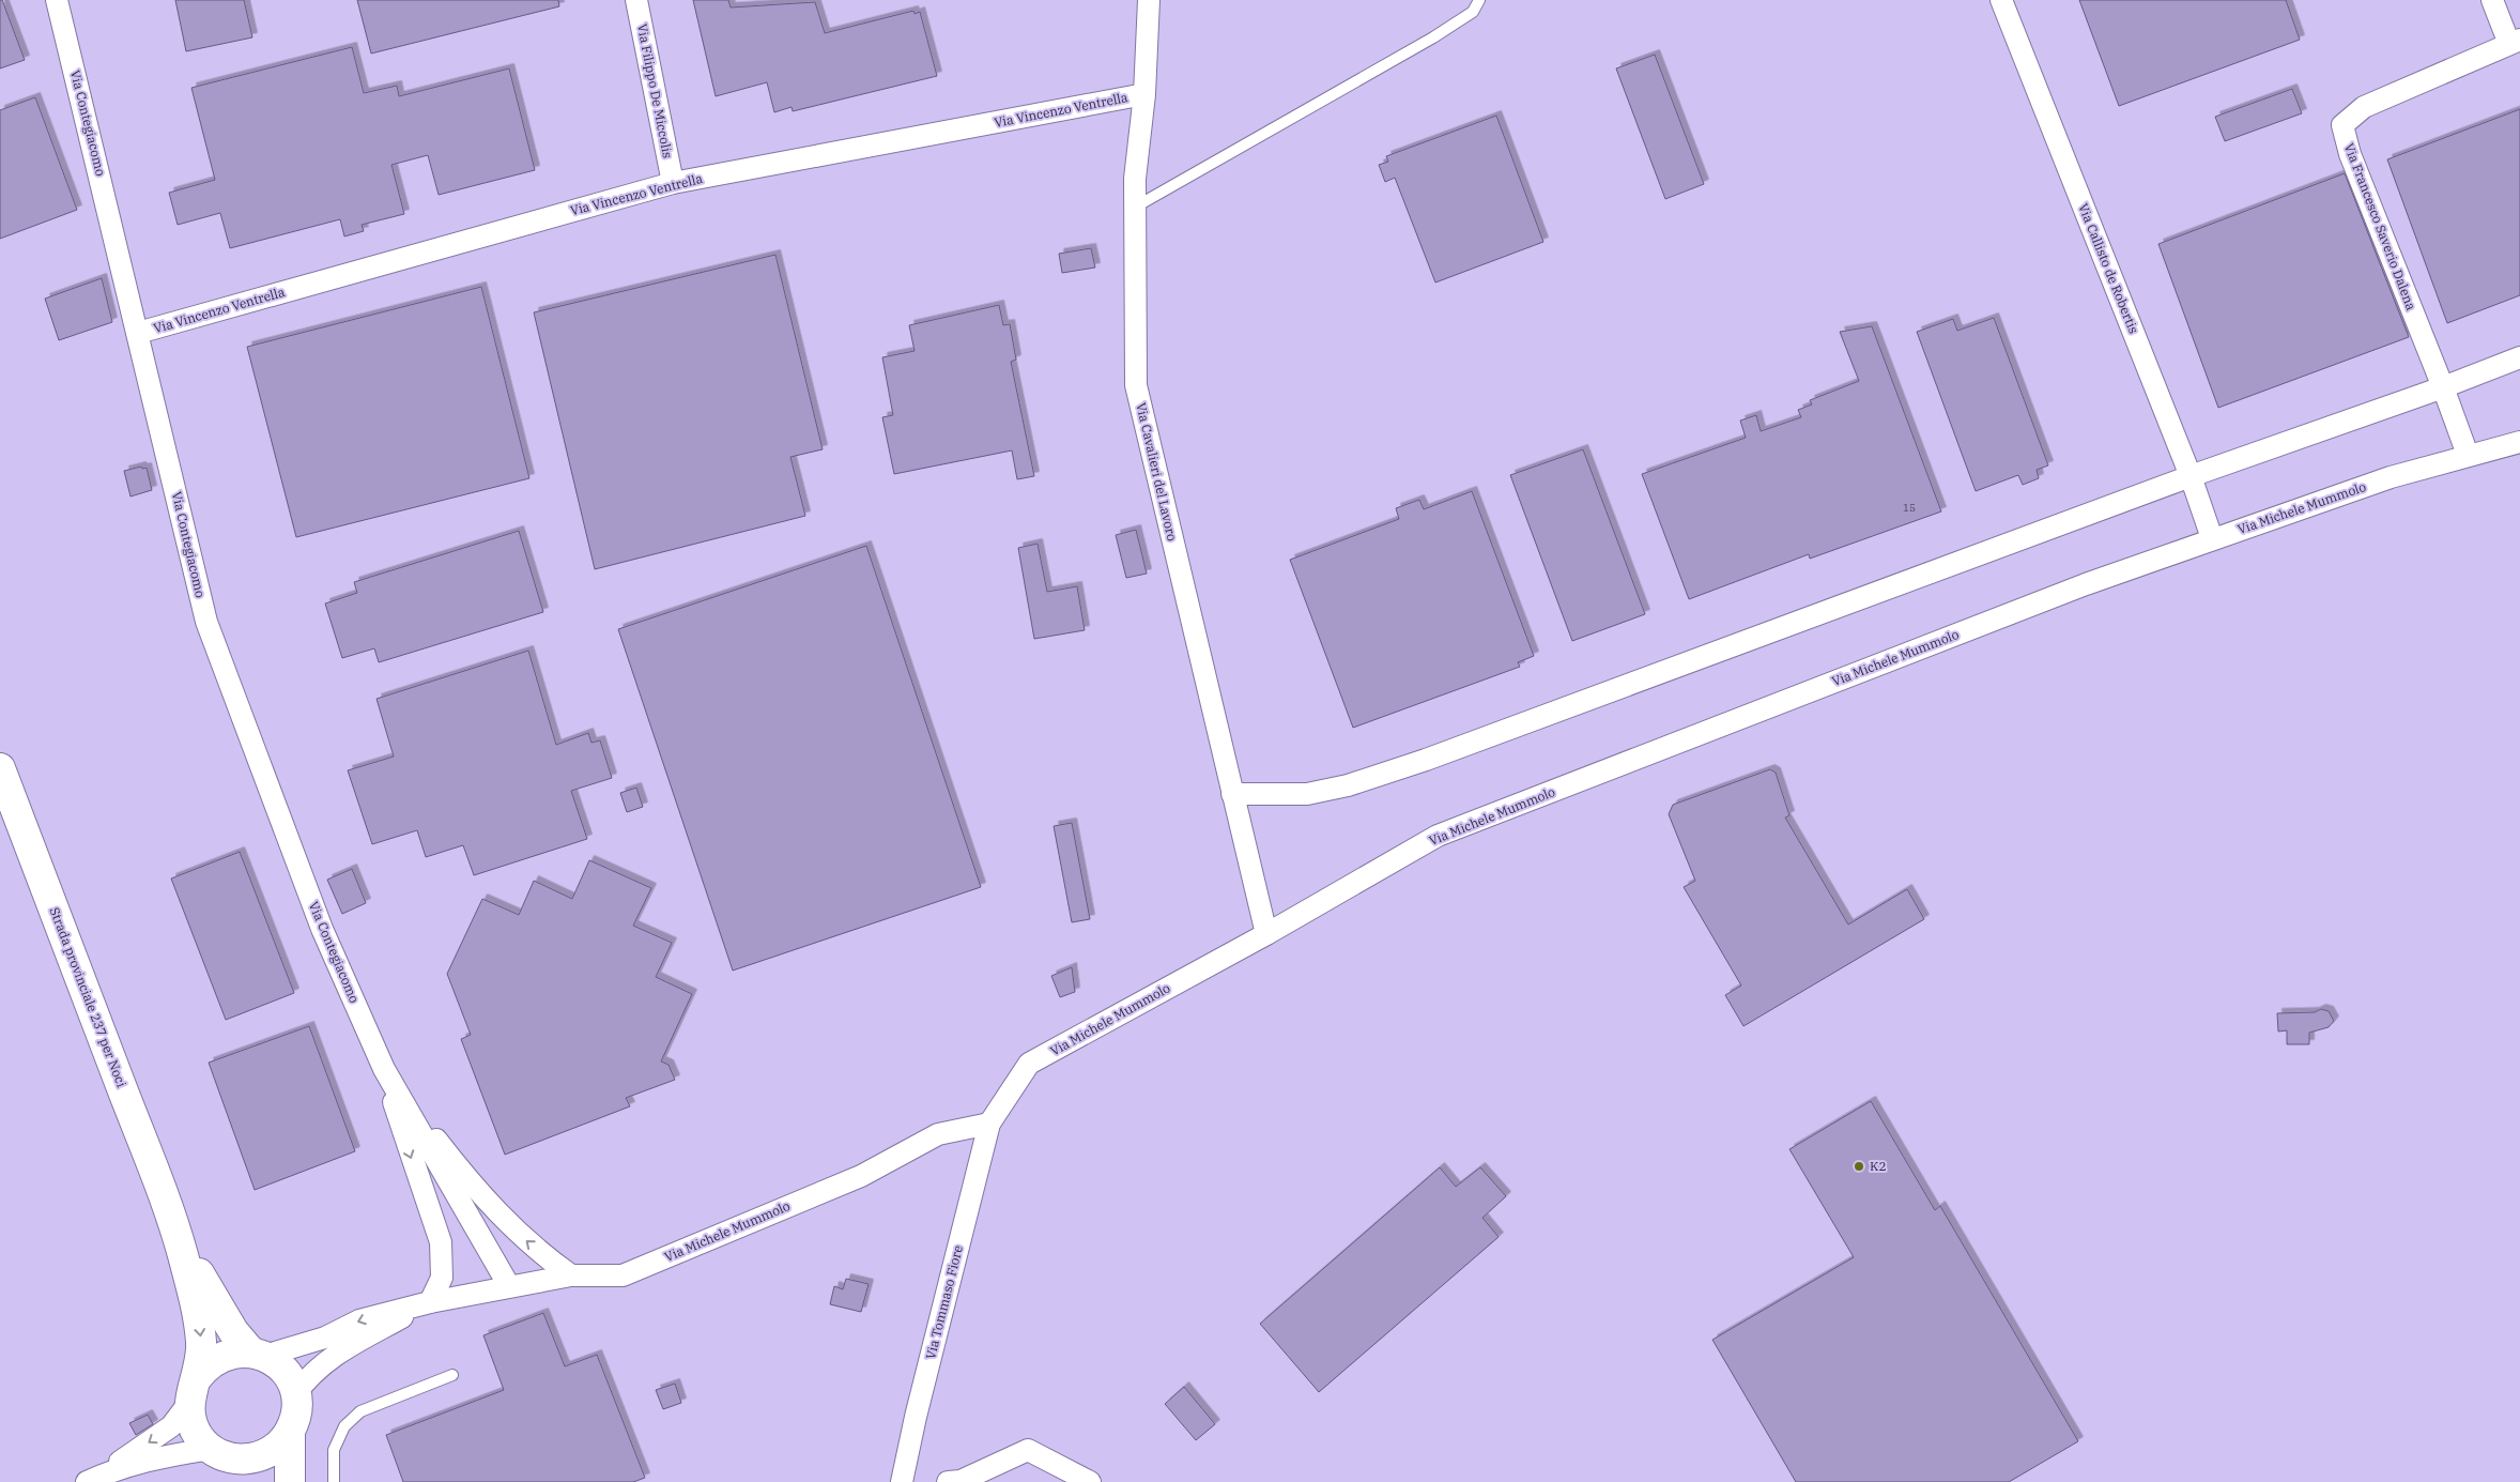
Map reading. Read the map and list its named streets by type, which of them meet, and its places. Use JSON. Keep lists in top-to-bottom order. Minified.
{"streets":{"main road":["Strada provinciale 237 per Noci"],"street":["Via Filippo De Miccolis","Via Vincenzo Ventrella","Via Contegiacomo","Via Francesco Saverio Dalena","Via Callisto de Robertis","Via Cavalieri del Lavoro","Via Michele Mummolo","Via Tommaso Fiore"]},"crossings":[["Via Filippo De Miccolis","Via Vincenzo Ventrella"],["Via Vincenzo Ventrella","Via Contegiacomo"],["Via Vincenzo Ventrella","Via Cavalieri del Lavoro"],["Via Contegiacomo","Via Michele Mummolo"],["Via Francesco Saverio Dalena","Via Michele Mummolo"],["Via Callisto de Robertis","Via Michele Mummolo"],["Via Cavalieri del Lavoro","Via Michele Mummolo"],["Via Michele Mummolo","Strada provinciale 237 per Noci"],["Via Michele Mummolo","Via Tommaso Fiore"]],"places":["K2"],"house_numbers":["15"]}
